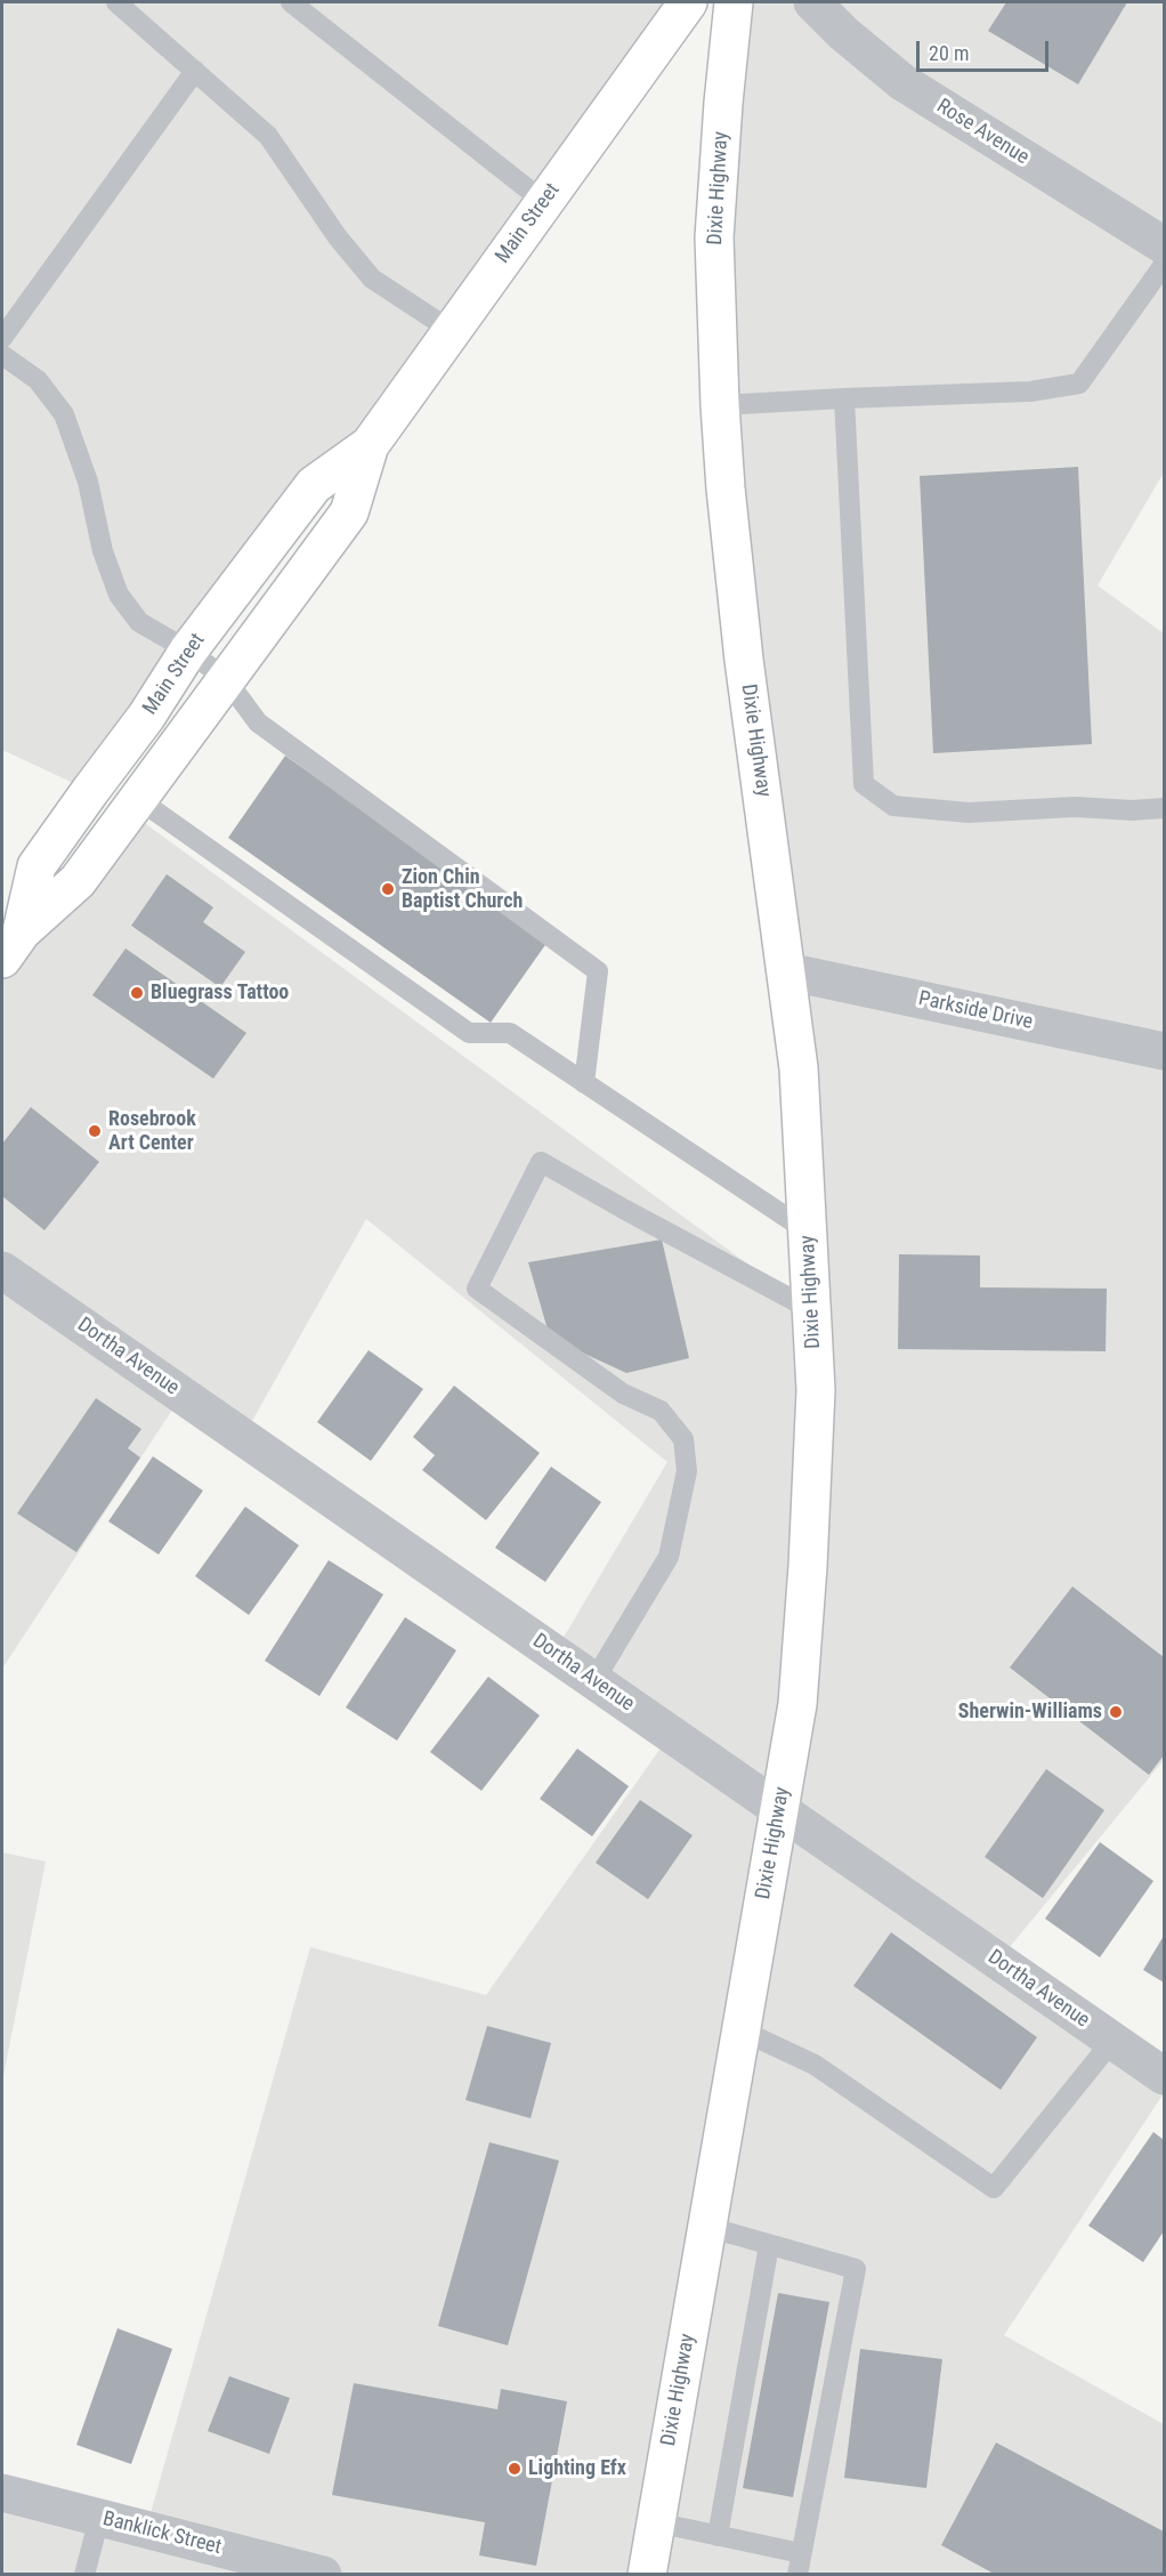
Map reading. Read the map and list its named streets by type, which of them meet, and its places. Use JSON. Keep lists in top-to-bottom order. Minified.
{"streets":{"main road":["Dixie Highway","Main Street"],"street":["Rose Avenue","Parkside Drive","Dortha Avenue","Banklick Street"]},"crossings":[["Dixie Highway","Parkside Drive"],["Dixie Highway","Dortha Avenue"]],"places":["Zion Chin Baptist Church","Bluegrass Tattoo","Rosebrook Art Center","Sherwin-Williams","Lighting Efx"],"scale_bar":"20 m"}
